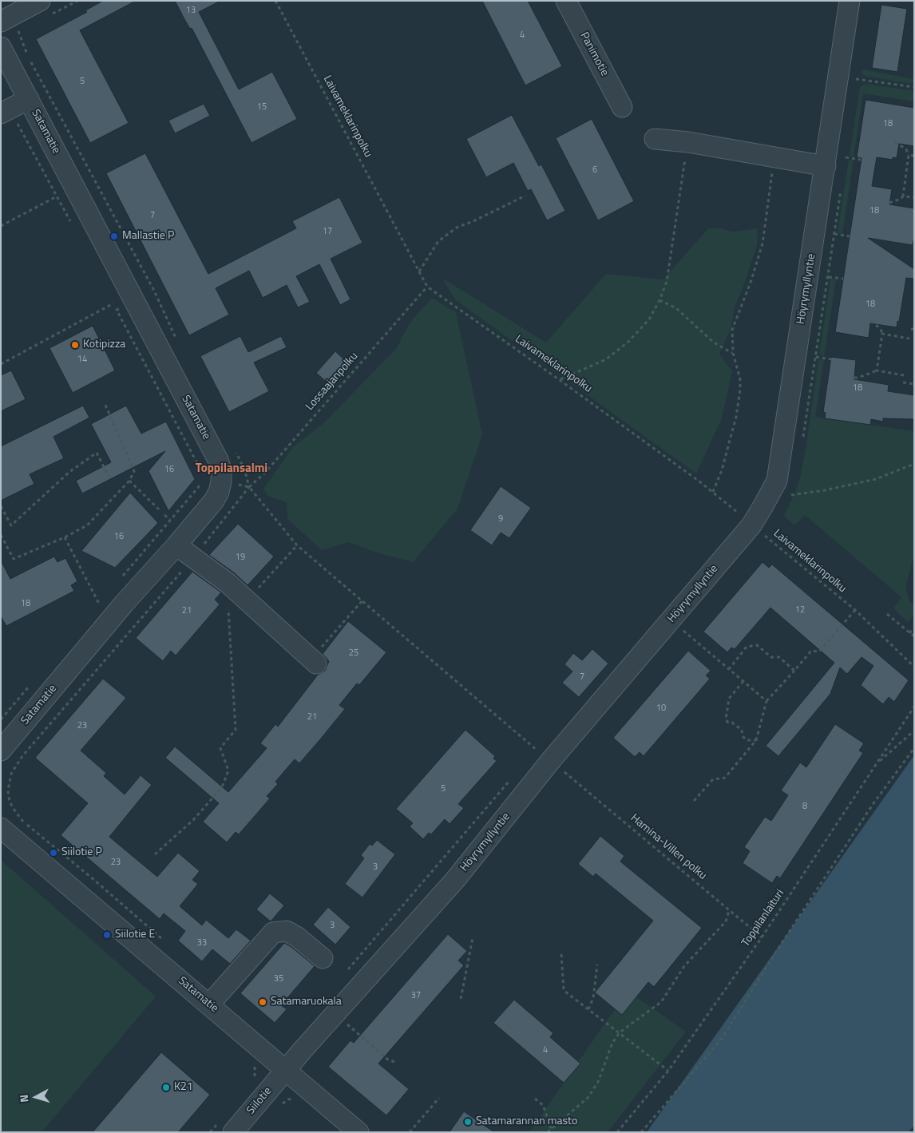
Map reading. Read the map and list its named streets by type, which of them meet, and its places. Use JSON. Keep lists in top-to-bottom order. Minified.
{"streets":{"street":["Panimotie","Satamatie","Höyrymyllyntie","Siilotie"],"path":["Laivameklarinpolku","Lossaajanpolku","Hamina-Villen polku","Toppilanlaituri"]},"crossings":[["Laivameklarinpolku","Höyrymyllyntie"],["Laivameklarinpolku","Lossaajanpolku"],["Satamatie","Höyrymyllyntie"],["Satamatie","Siilotie"],["Höyrymyllyntie","Hamina-Villen polku"],["Höyrymyllyntie","Siilotie"],["Lossaajanpolku","Hamina-Villen polku"],["Hamina-Villen polku","Toppilanlaituri"]],"districts":["Toppilansalmi"],"places":["Mallastie P","Kotipizza","Siilotie P","Siilotie E","Satamaruokala","K21","Satamarannan masto"],"house_numbers":["13","4","5","15","18","6","18","7","17","18","14","18","16","9","16","19","18","12","21","25","7","10","21","23","5","8","23","3","3","33","35","37","4"],"north":"left"}
